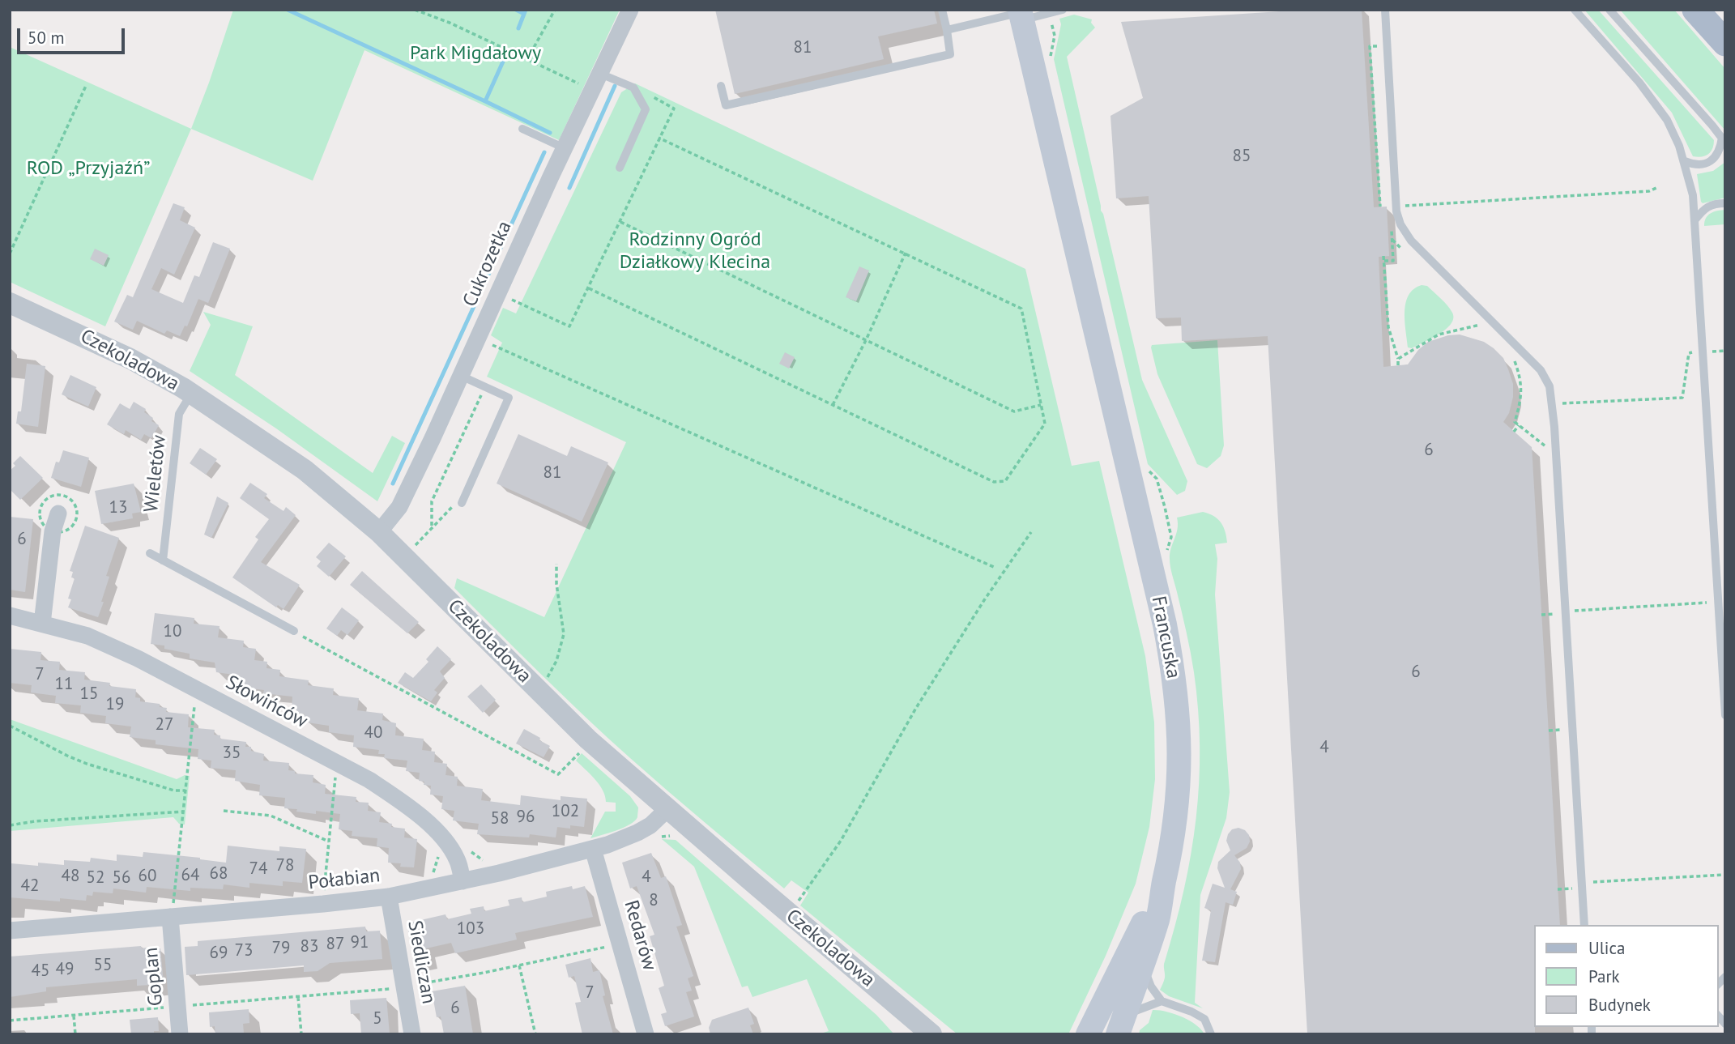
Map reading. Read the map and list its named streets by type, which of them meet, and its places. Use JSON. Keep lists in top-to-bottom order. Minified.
{"streets":{"main road":["Francuska"],"street":["Cukrozetka","Czekoladowa","Słowińców","Połabian","Redarów","Siedliczan","Goplan"],"lane":["Wieletów"]},"crossings":[["Cukrozetka","Czekoladowa"],["Czekoladowa","Wieletów"],["Czekoladowa","Połabian"],["Słowińców","Połabian"],["Połabian","Redarów"],["Połabian","Siedliczan"],["Połabian","Goplan"]],"parks":["Park Migdałowy","ROD „Przyjaźń”","Rodzinny Ogród Działkowy Klecina"],"house_numbers":["81","85","6","81","13","6","10","6","7","11","15","19","27","40","4","35","102","96","58","78","74","68","64","48","60","4","52","56","42","8","103","91","87","83","79","73","69","55","49","45","7","6","5"],"legend":["Ulica","Park","Budynek"],"scale_bar":"50 m"}
